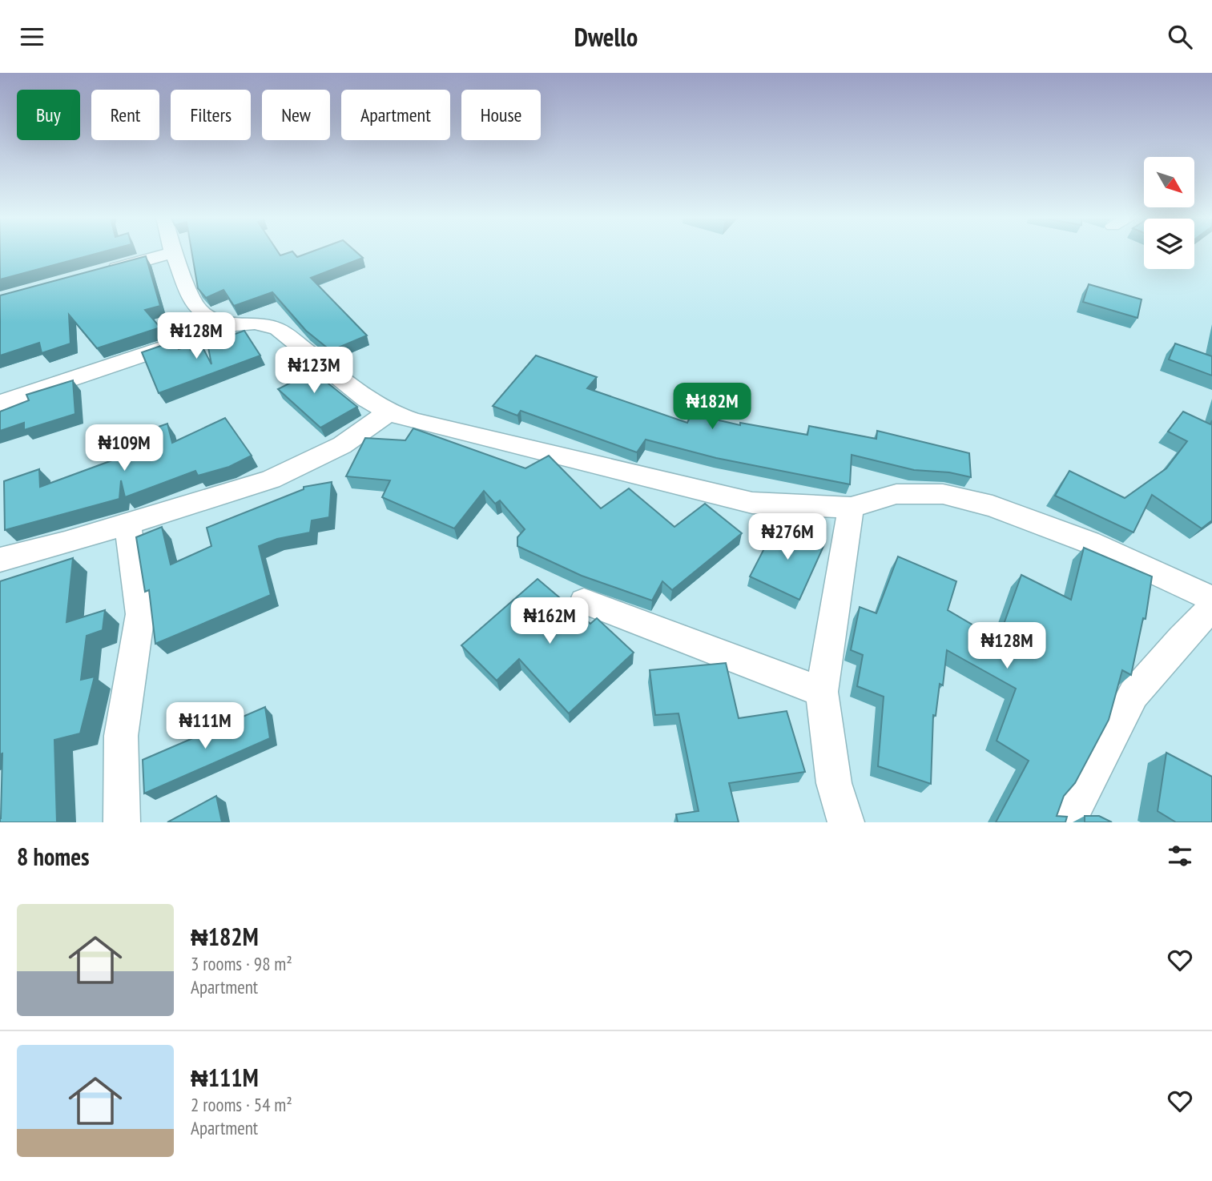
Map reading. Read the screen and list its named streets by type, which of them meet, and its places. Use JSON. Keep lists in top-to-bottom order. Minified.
{"north":"bottom right","page":{"header":"Dwello","chip":["Buy","Rent","Filters","New","Apartment","House"],"price":["₦128M","₦123M","₦182M","₦109M","₦276M","₦162M","₦128M","₦111M"],"heading":"8 homes","list":[{"name":"₦182M","note":"3 rooms · 98 m² · Apartment"},{"name":"₦111M","note":"2 rooms · 54 m² · Apartment"}]}}
